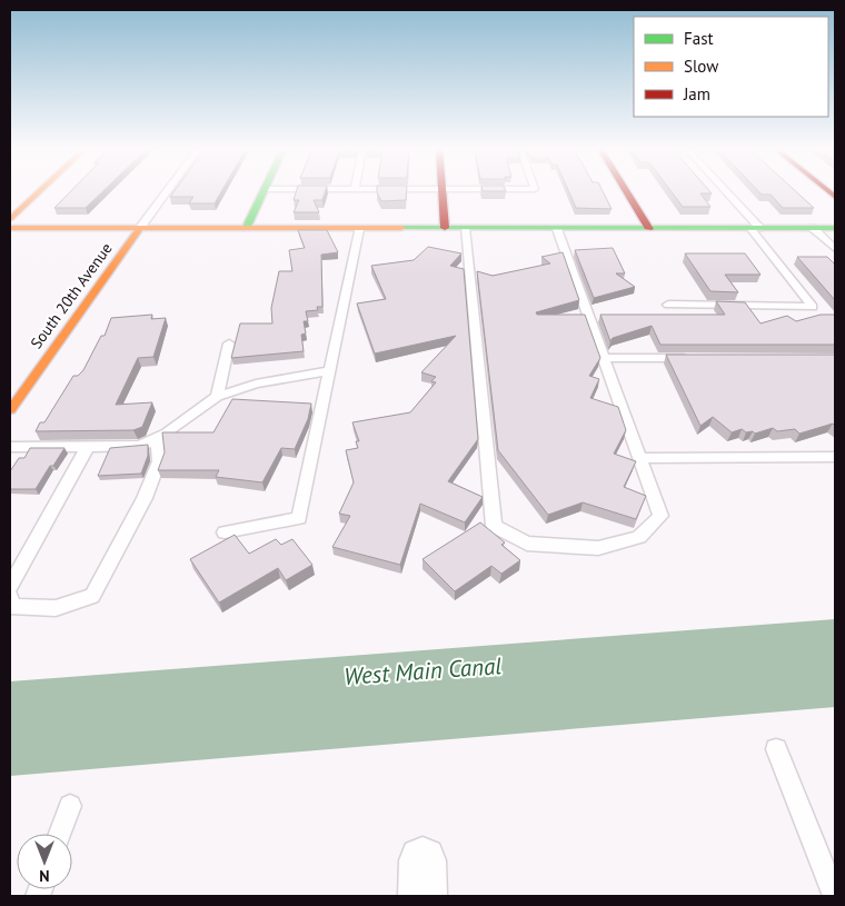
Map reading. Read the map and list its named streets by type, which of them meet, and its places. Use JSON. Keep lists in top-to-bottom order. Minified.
{"streets":{"street":["South 20th Avenue"]},"water":["West Main Canal"],"legend":["Fast","Slow","Jam"],"north":"bottom"}
